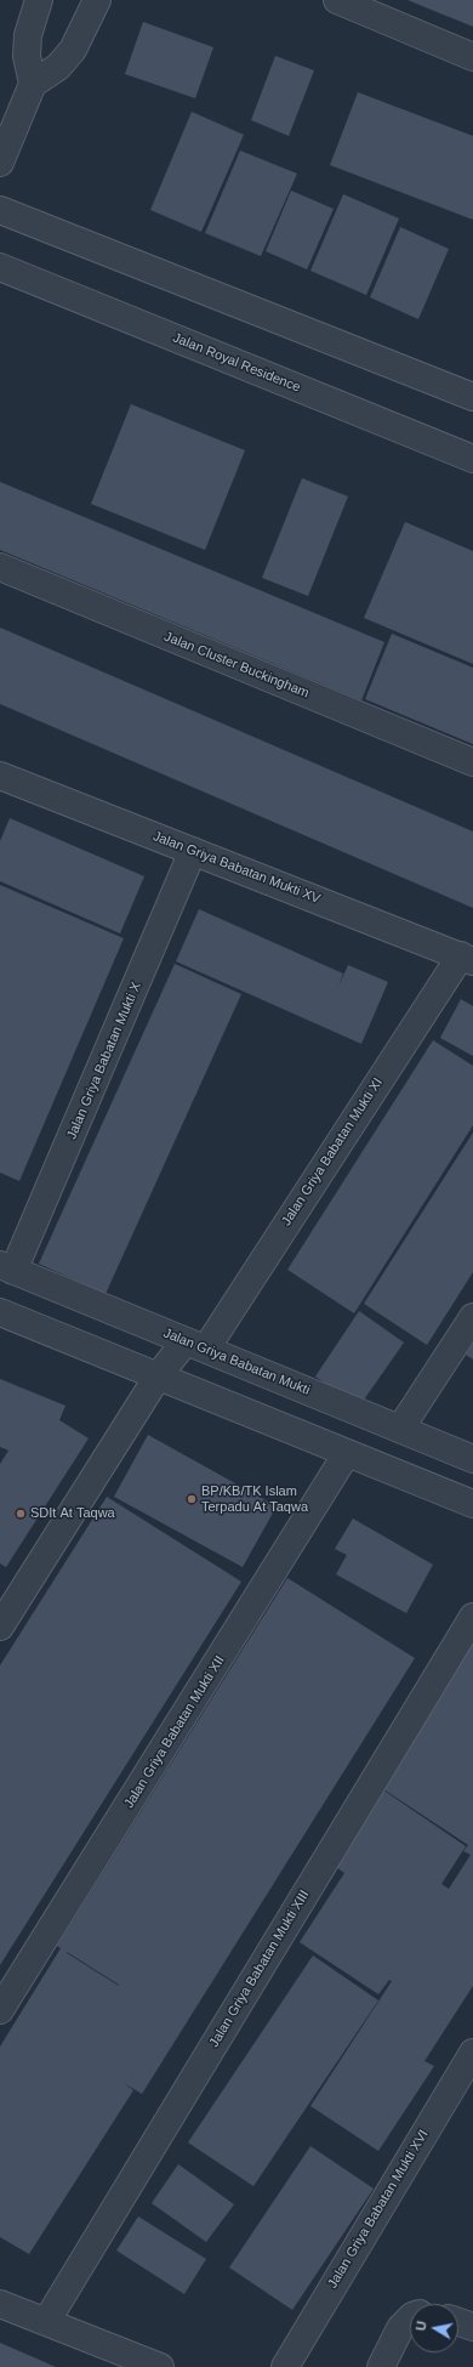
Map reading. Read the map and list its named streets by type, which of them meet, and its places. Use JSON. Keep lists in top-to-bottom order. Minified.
{"streets":{"street":["Jalan Royal Residence","Jalan Cluster Buckingham","Jalan Griya Babatan Mukti XV","Jalan Griya Babatan Mukti X","Jalan Griya Babatan Mukti XI","Jalan Griya Babatan Mukti","Jalan Griya Babatan Mukti XII","Jalan Griya Babatan Mukti XIII","Jalan Griya Babatan Mukti XVI"]},"crossings":[["Jalan Griya Babatan Mukti XV","Jalan Griya Babatan Mukti X"],["Jalan Griya Babatan Mukti XV","Jalan Griya Babatan Mukti XI"],["Jalan Griya Babatan Mukti X","Jalan Griya Babatan Mukti"],["Jalan Griya Babatan Mukti XI","Jalan Griya Babatan Mukti"]],"places":["BP/KB/TK Islam Terpadu At Taqwa","SDIt At Taqwa"],"north":"left"}
